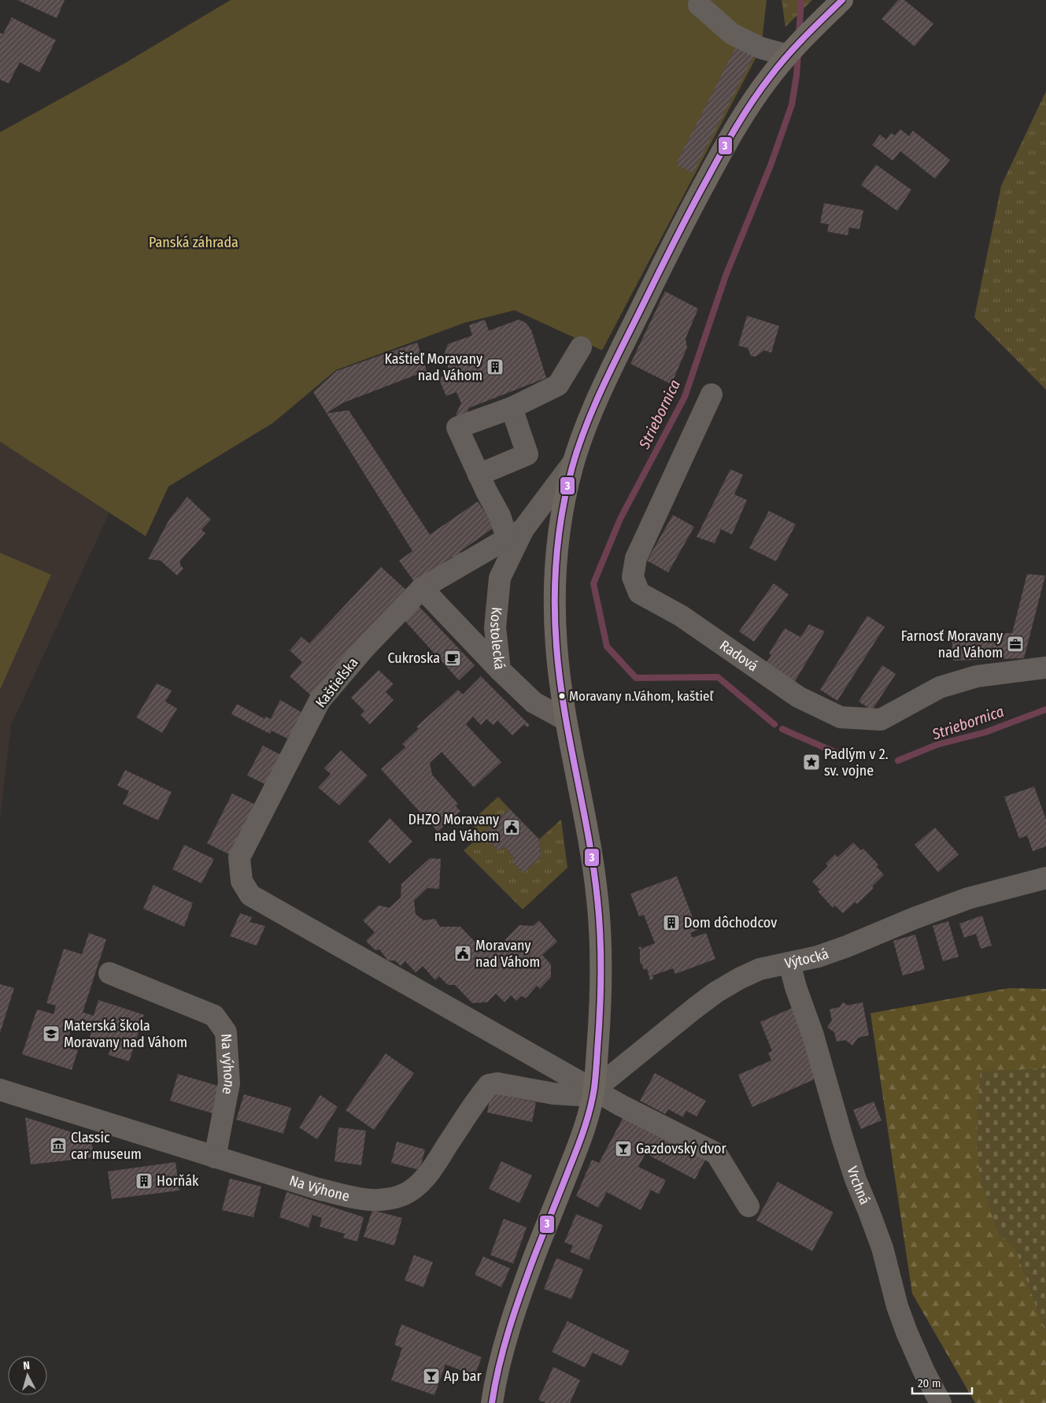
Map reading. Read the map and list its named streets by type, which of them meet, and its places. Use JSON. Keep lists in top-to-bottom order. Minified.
{"streets":{"main road":["Kostolecká"],"street":["Radová","Kaštieľska","Výtocká","Na výhone","Vrchná","Na Výhone"]},"crossings":[["Kostolecká","Kaštieľska"],["Kostolecká","Výtocká"],["Kostolecká","Na Výhone"],["Kaštieľska","Výtocká"],["Kaštieľska","Na Výhone"],["Výtocká","Vrchná"],["Výtocká","Na Výhone"],["Na výhone","Na Výhone"]],"water":["Striebornica"],"parks":["Panská záhrada"],"places":{"building":["Kaštieľ Moravany nad Váhom","Dom dôchodcov","Horňák"],"office":["Farnosť Moravany nad Váhom"],"cafe":["Cukroska"],"other":["Moravany n.Váhom, kaštieľ"],"place":["Padlým v 2. sv. vojne"],"public building":["DHZO Moravany nad Váhom","Moravany nad Váhom"],"school or university":["Materská škola Moravany nad Váhom"],"museum":["Classic car museum"],"bar":["Gazdovský dvor","Ap bar"]},"lines":["transit line 3"],"scale_bar":"20 m","north":"top"}
